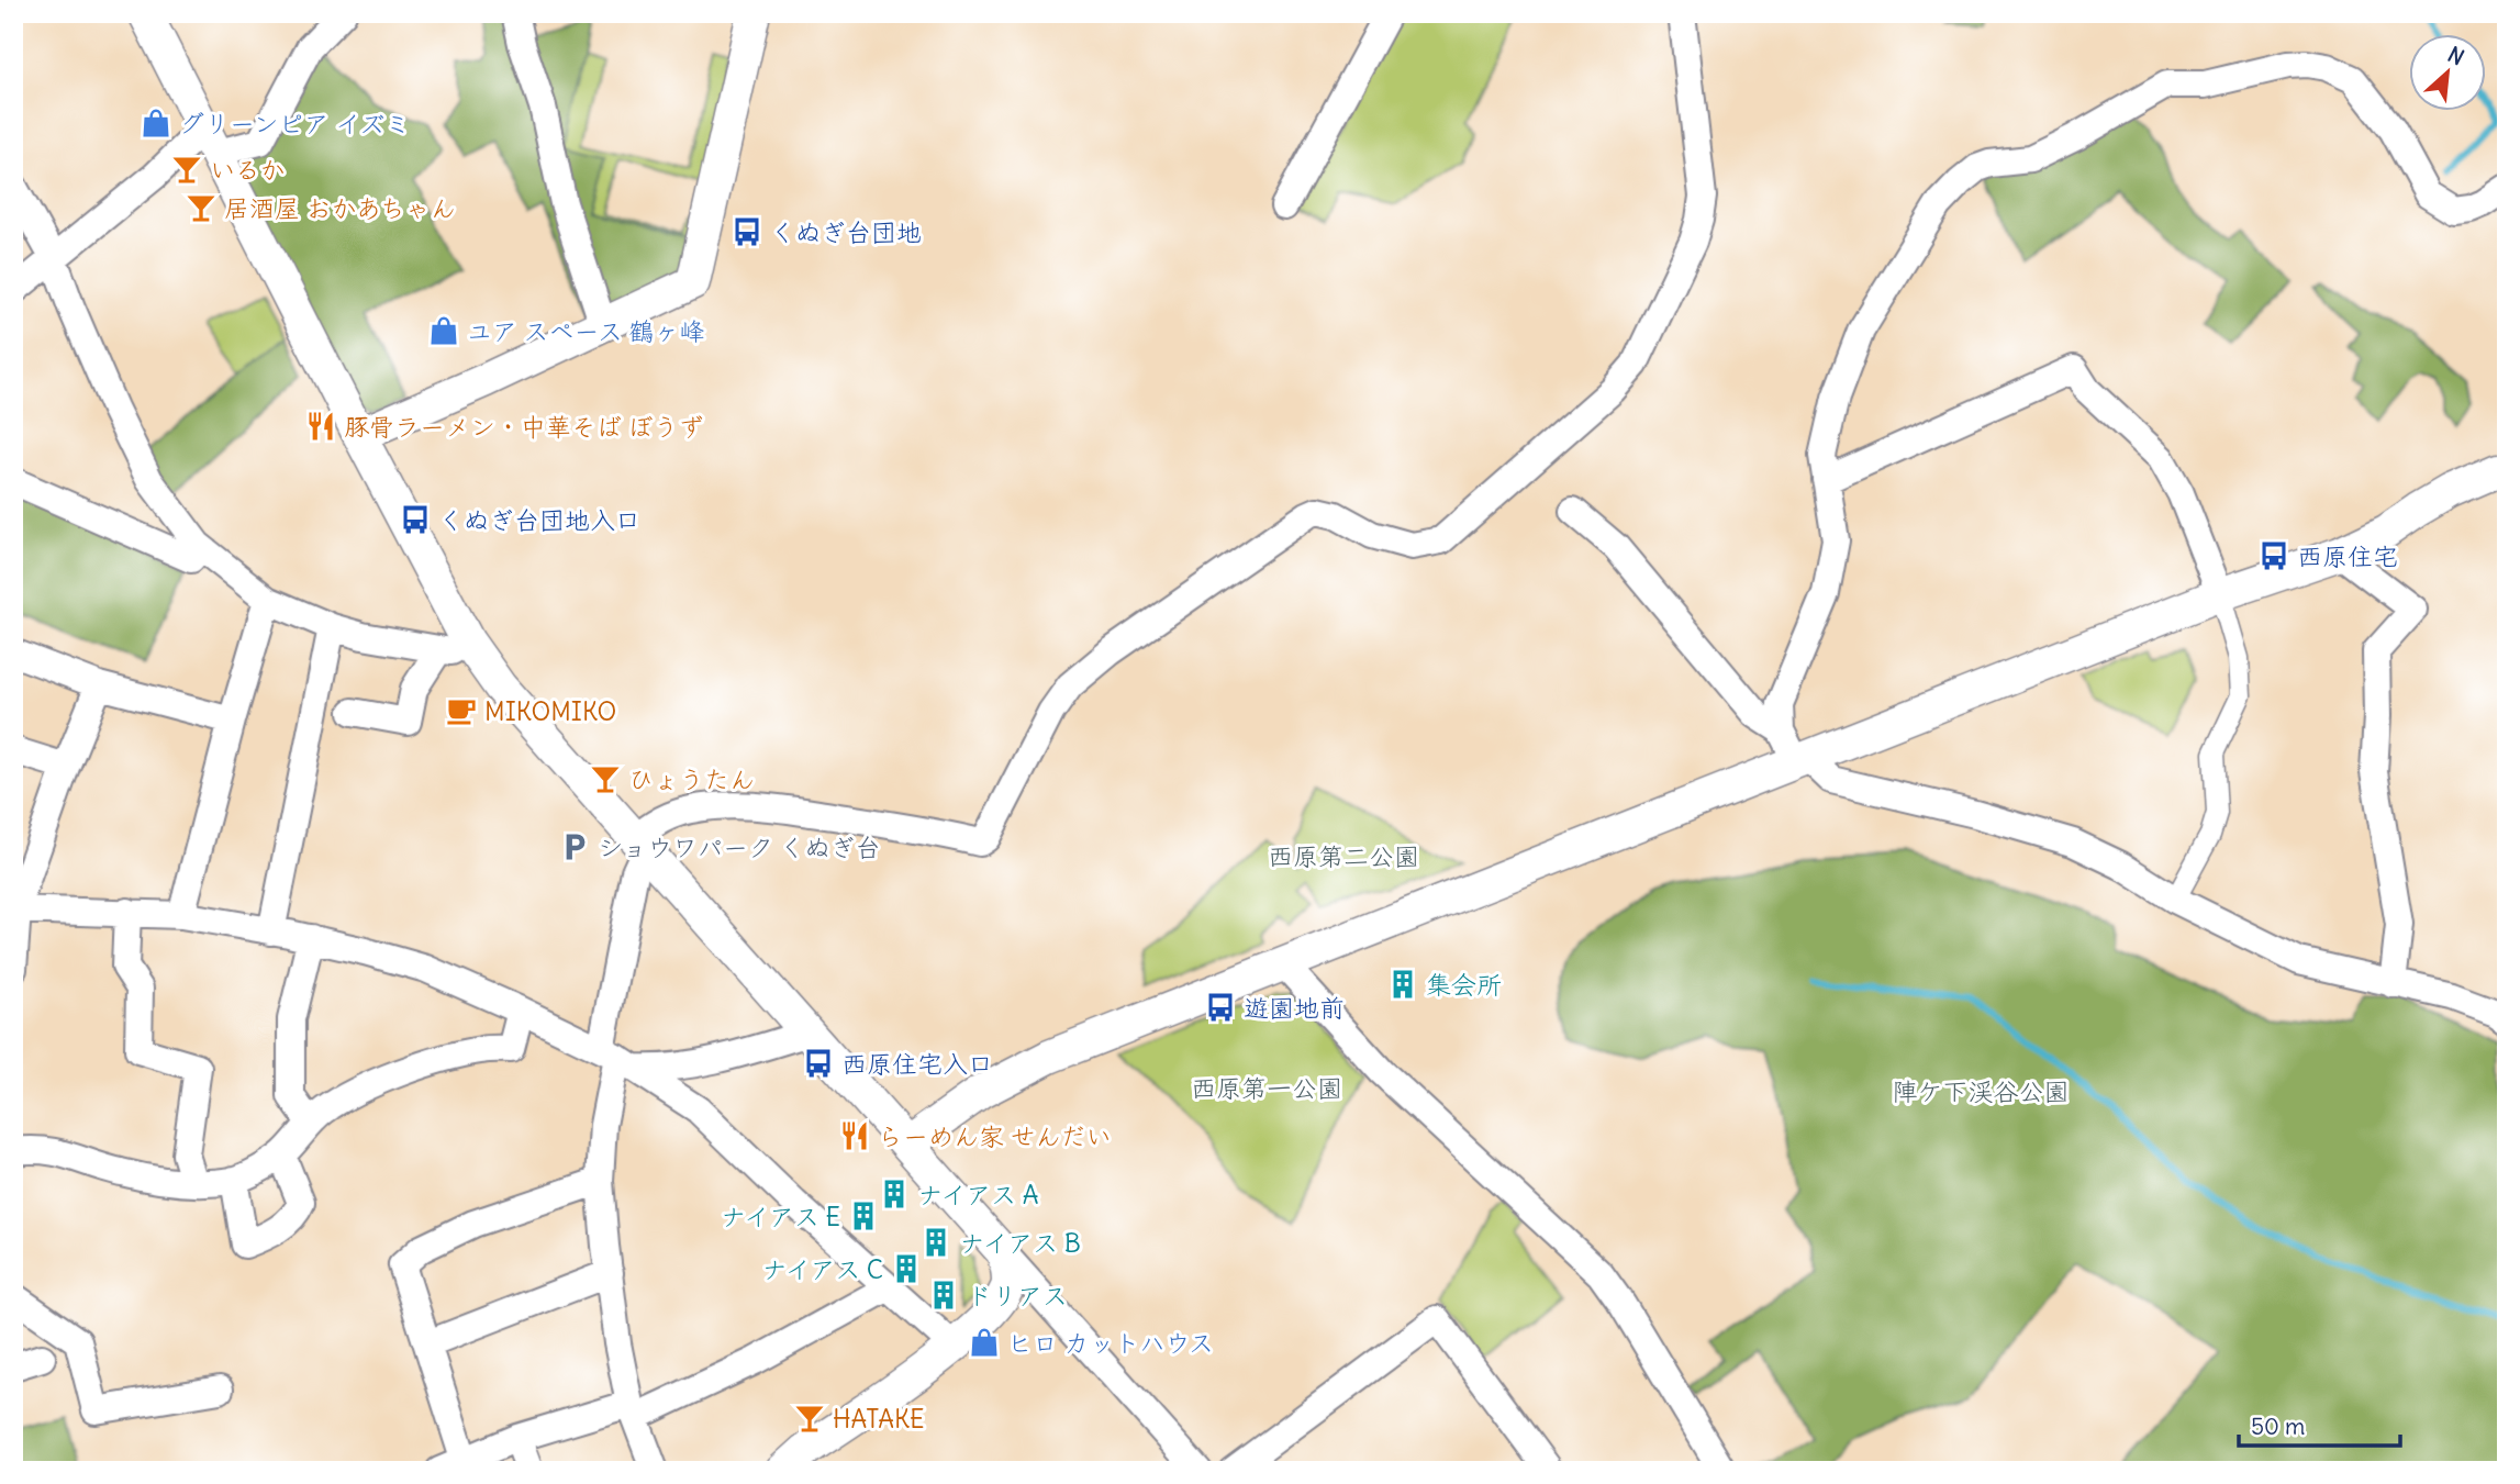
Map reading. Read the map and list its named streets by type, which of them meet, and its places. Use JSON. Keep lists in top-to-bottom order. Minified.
{"parks":["西原第二公園","西原第一公園","陣ケ下渓谷公園"],"places":{"shop":["グリーンピア イズミ","ユア スペース 鶴ヶ峰","ヒロ カットハウス"],"bar":["いるか","居酒屋 おかあちゃん","ひょうたん","HATAKE"],"bus stop":["くぬぎ台団地","くぬぎ台団地入口","西原住宅","遊園地前","西原住宅入口"],"restaurant":["豚骨ラーメン・中華そば ぼうず","らーめん家 せんだい"],"cafe":["MIKOMIKO"],"parking":["ショウワパーク くぬぎ台"],"building":["集会所","ナイアス A","ナイアス E","ナイアス B","ナイアス C","ドリアス"]},"scale_bar":"50 m","north":"top right"}
